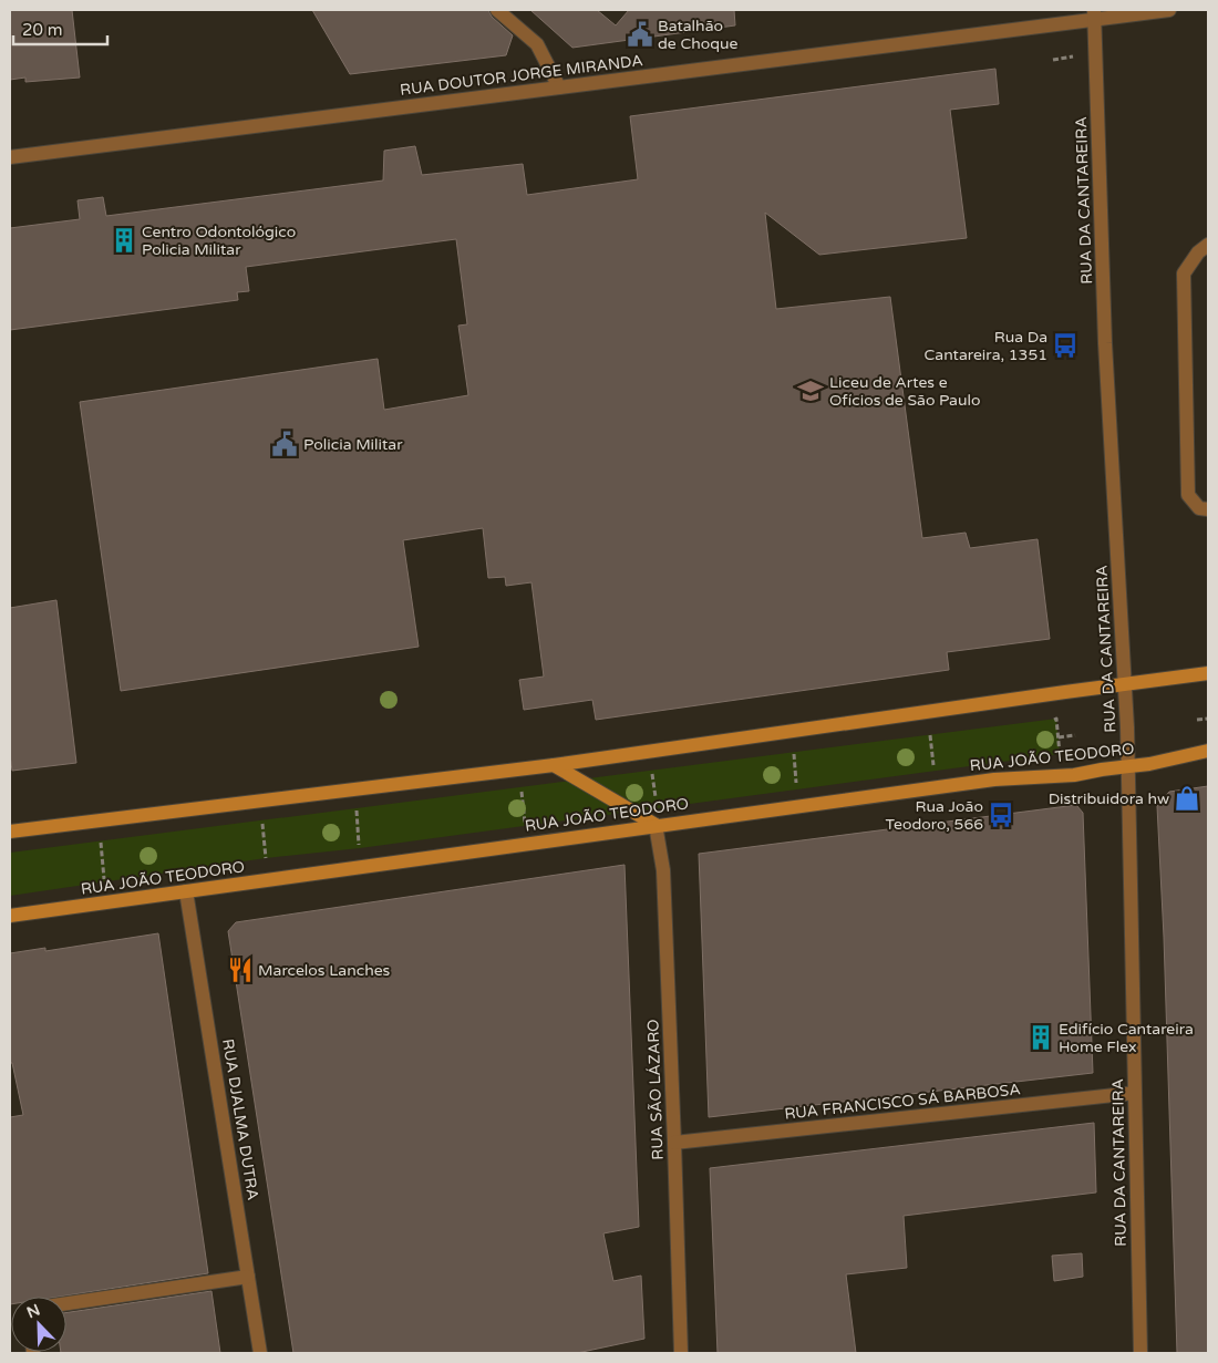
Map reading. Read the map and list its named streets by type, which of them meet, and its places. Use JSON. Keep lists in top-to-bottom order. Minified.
{"streets":{"main road":["RUA JOÃO TEODORO"],"street":["RUA DOUTOR JORGE MIRANDA","RUA DA CANTAREIRA","RUA SÃO LÁZARO","RUA FRANCISCO SÁ BARBOSA","RUA DJALMA DUTRA"]},"crossings":[["RUA DOUTOR JORGE MIRANDA","RUA DA CANTAREIRA"],["RUA DA CANTAREIRA","RUA JOÃO TEODORO"],["RUA DA CANTAREIRA","RUA FRANCISCO SÁ BARBOSA"],["RUA JOÃO TEODORO","RUA SÃO LÁZARO"],["RUA JOÃO TEODORO","RUA DJALMA DUTRA"],["RUA SÃO LÁZARO","RUA FRANCISCO SÁ BARBOSA"]],"places":{"public building":["Batalhão de Choque","Policia Militar"],"building":["Centro Odontológico Policia Militar","Edifício Cantareira Home Flex"],"bus stop":["Rua Da Cantareira, 1351","Rua João Teodoro, 566"],"school or university":["Liceu de Artes e Ofícios de São Paulo"],"shop":["Distribuidora hw"],"restaurant":["Marcelos Lanches"]},"scale_bar":"20 m","north":"top left"}
